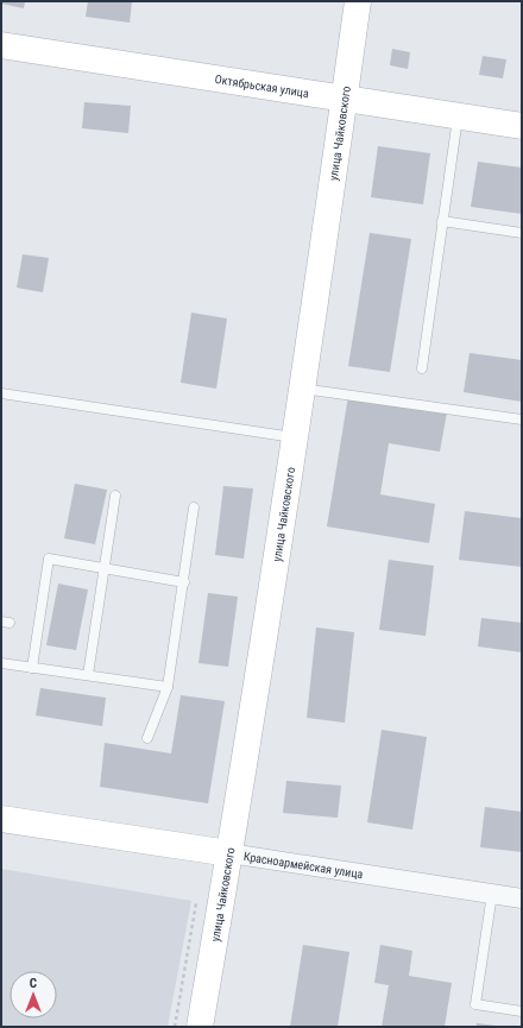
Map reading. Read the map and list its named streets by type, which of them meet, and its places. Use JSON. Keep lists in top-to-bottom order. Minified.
{"streets":{"main road":["Октябрьская улица","улица Чайковского","Красноармейская улица"]},"crossings":[["Октябрьская улица","улица Чайковского"],["улица Чайковского","Красноармейская улица"]],"north":"top"}
